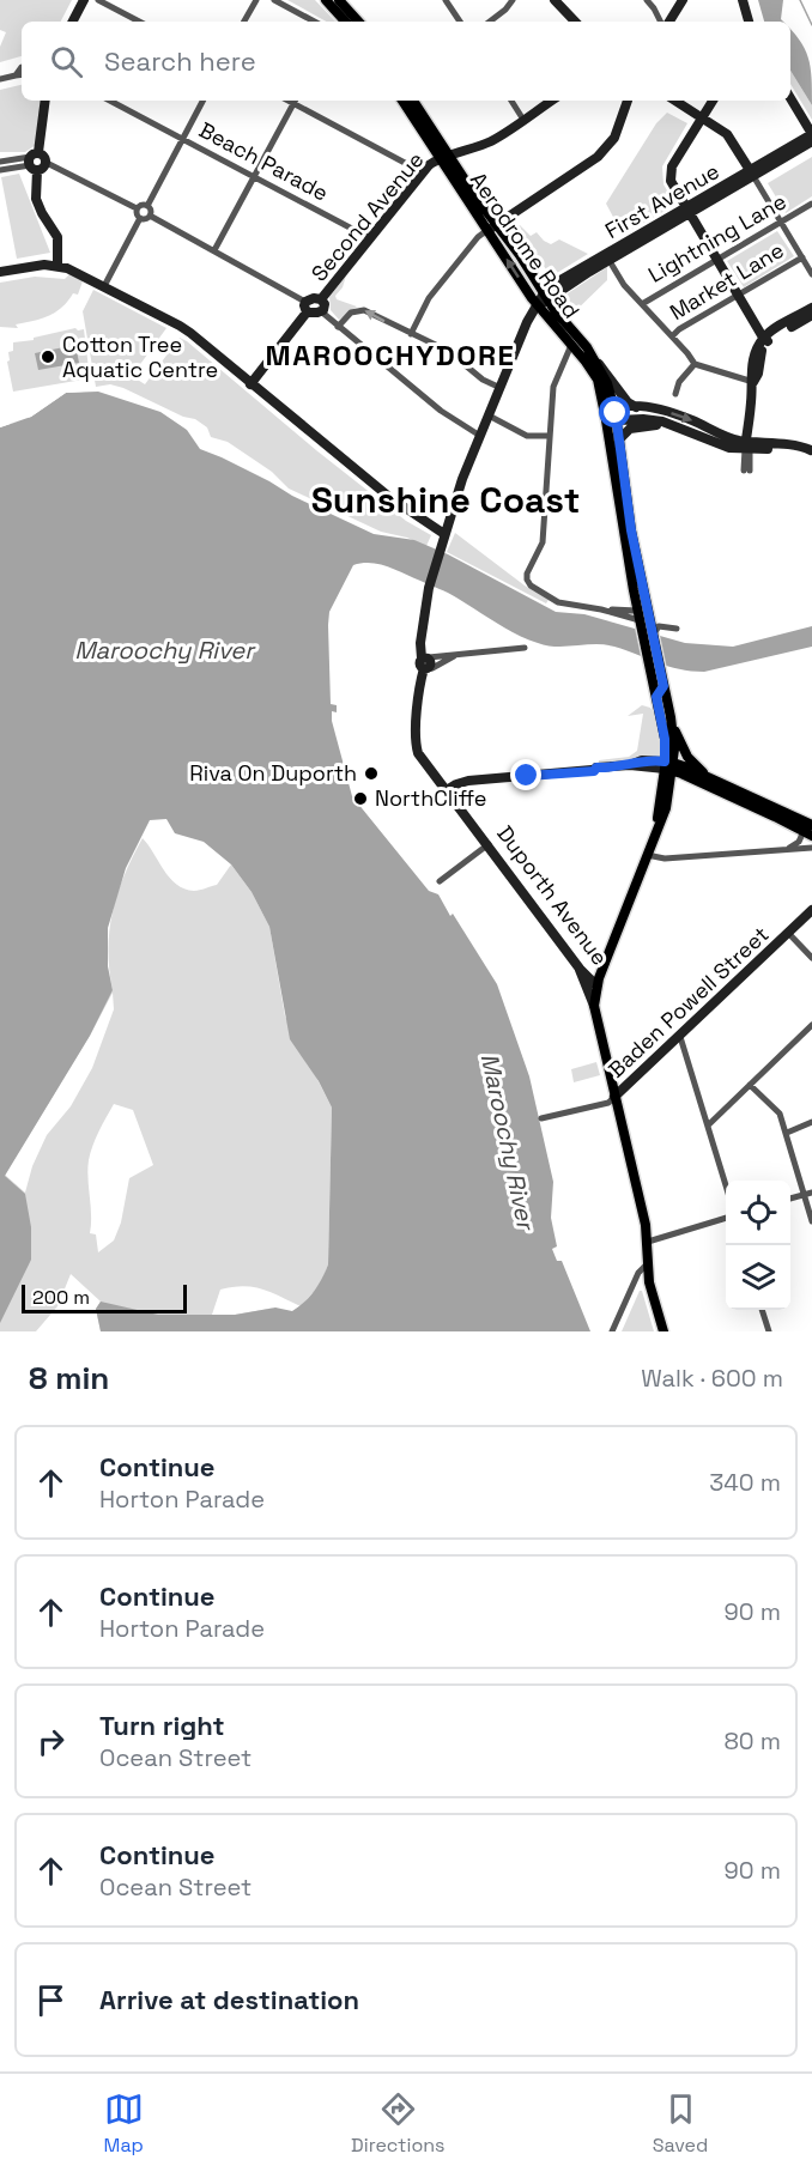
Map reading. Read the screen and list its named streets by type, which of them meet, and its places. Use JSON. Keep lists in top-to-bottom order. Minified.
{"streets":{"main road":["Aerodrome Road","Duporth Avenue"],"street":["Beach Parade","First Avenue","Second Avenue","Lightning Lane","Market Lane","Baden Powell Street"]},"crossings":[["Beach Parade","Second Avenue"],["First Avenue","Aerodrome Road"],["Second Avenue","Aerodrome Road"],["Duporth Avenue","Baden Powell Street"]],"districts":["MAROOCHYDORE","Sunshine Coast"],"water":["Maroochy River"],"places":["Cotton Tree Aquatic Centre","Riva On Duporth","NorthCliffe"],"scale_bar":"200 m","page":{"search":"Search here","scale":"200 m","heading":["8 min","Walk · 600 m"],"list":[["Continue","Horton Parade","340 m"],["Continue","Horton Parade","90 m"],["Turn right","Ocean Street","80 m"],["Continue","Ocean Street","90 m"],"Arrive at destination"],"nav":["Map","Directions","Saved"]}}
